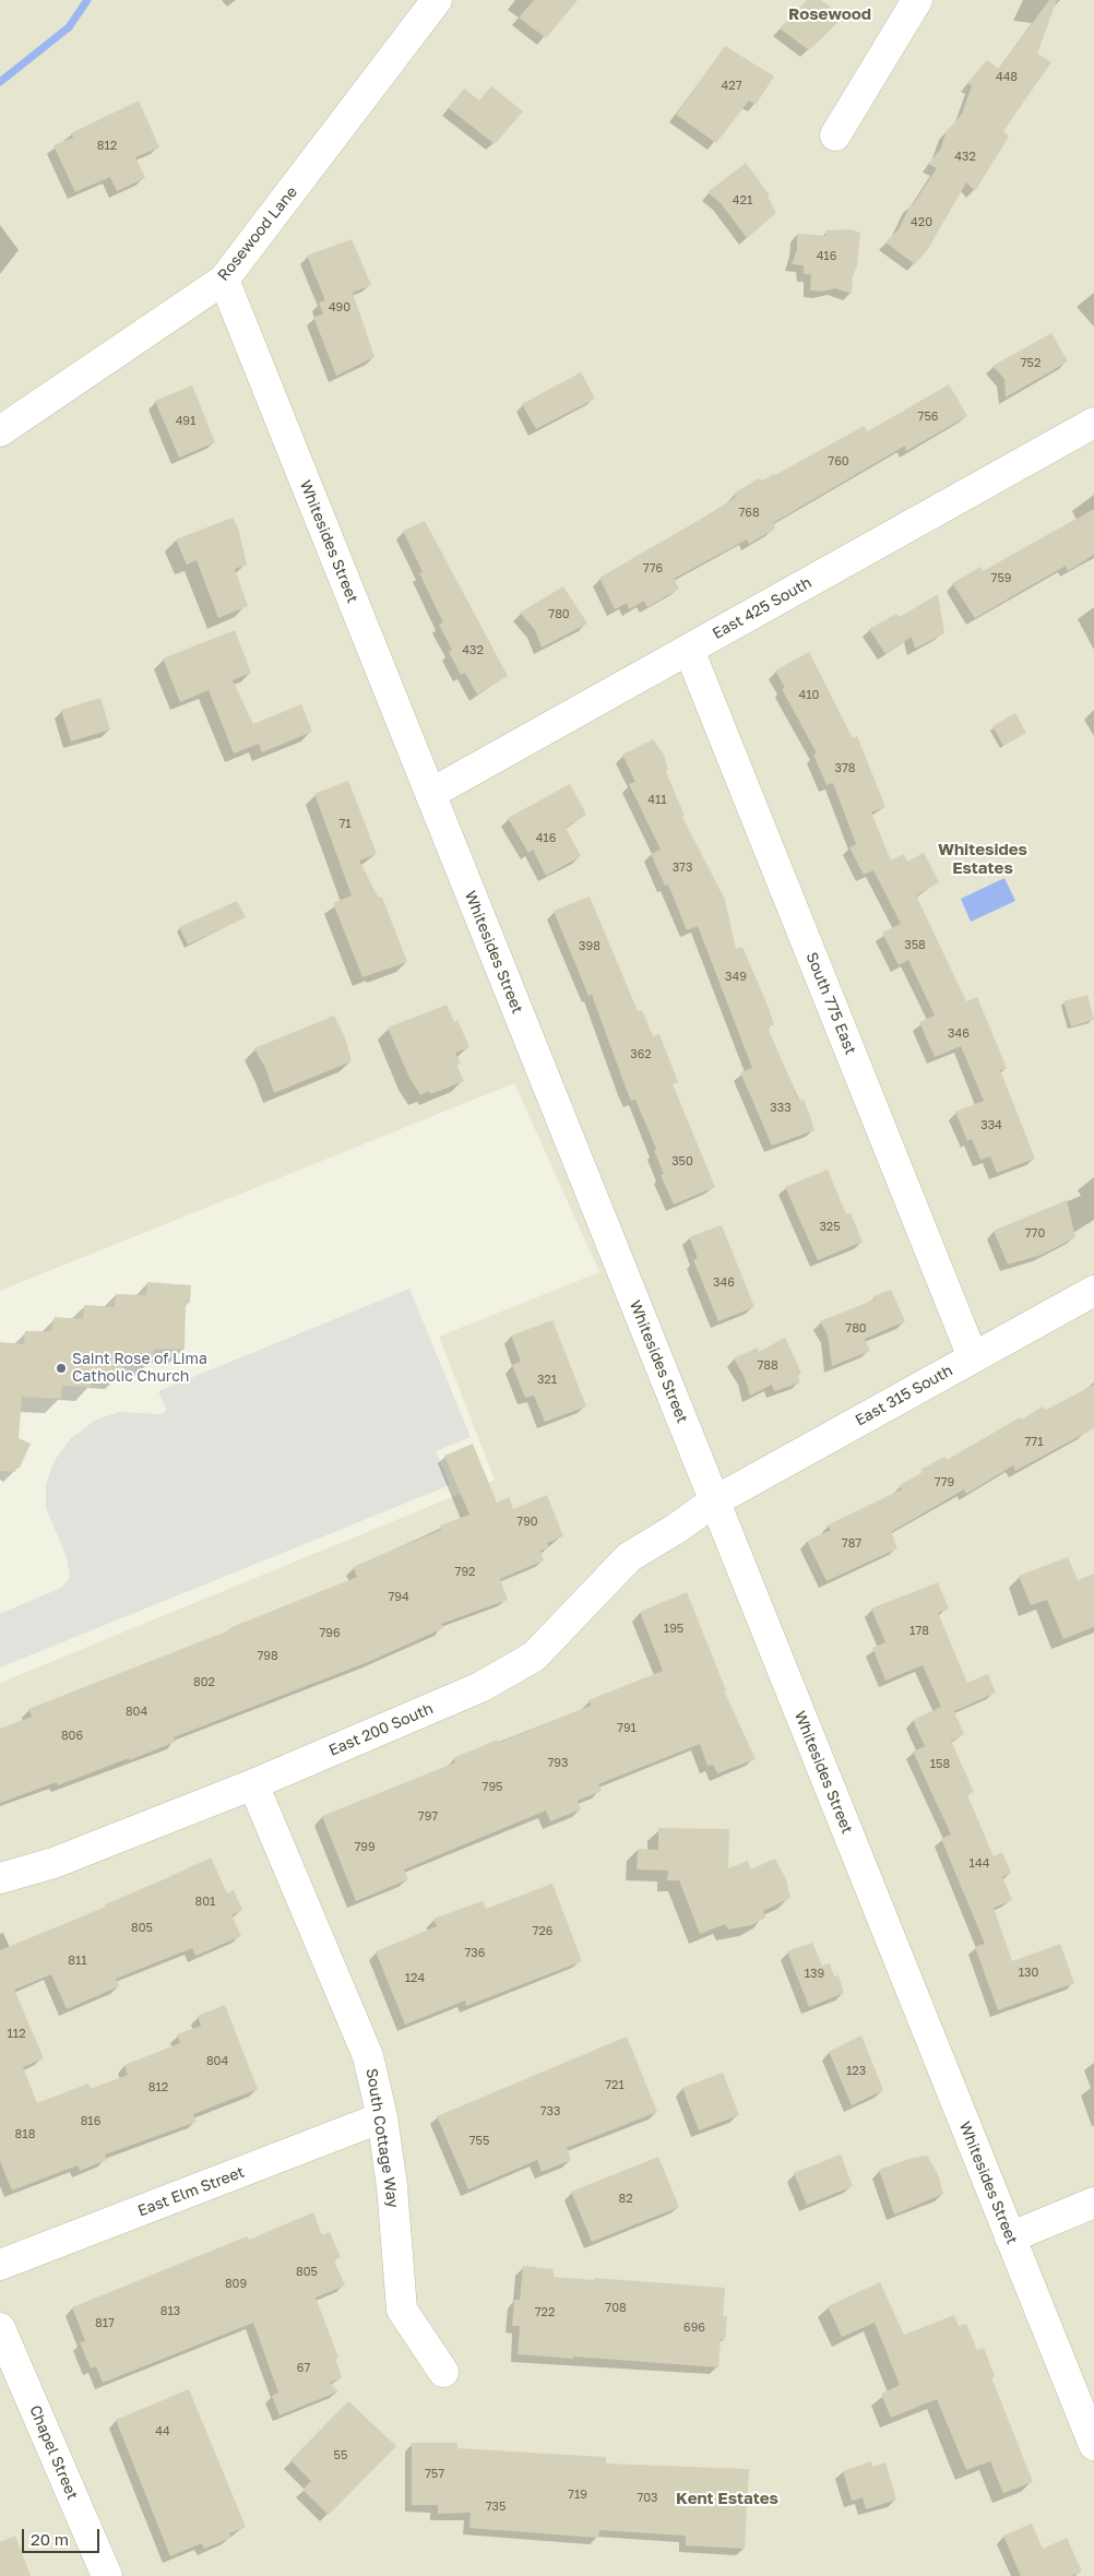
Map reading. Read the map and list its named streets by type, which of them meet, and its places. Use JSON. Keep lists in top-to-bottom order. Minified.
{"streets":{"street":["Rosewood Lane","Whitesides Street","East 425 South","South 775 East","East 315 South","East 200 South","South Cottage Way","East Elm Street","Chapel Street"]},"crossings":[["Rosewood Lane","Whitesides Street"],["Whitesides Street","East 425 South"],["Whitesides Street","East 315 South"],["Whitesides Street","East 200 South"],["East 425 South","South 775 East"],["South 775 East","East 315 South"],["East 315 South","East 200 South"],["East 200 South","South Cottage Way"],["South Cottage Way","East Elm Street"]],"districts":["Rosewood","Whitesides Estates","Kent Estates"],"places":["Saint Rose of Lima Catholic Church"],"house_numbers":["448","427","812","432","421","420","416","490","752","756","491","760","768","776","759","780","432","410","378","411","71","416","373","358","398","349","346","362","333","334","350","325","770","346","780","788","321","771","779","790","787","792","794","195","178","796","798","802","804","791","806","793","158","795","797","799","144","801","805","726","736","811","130","139","124","112","804","123","721","812","733","816","818","755","82","805","809","708","813","722","817","696","67","44","55","757","719","703","735"],"scale_bar":"20 m"}
